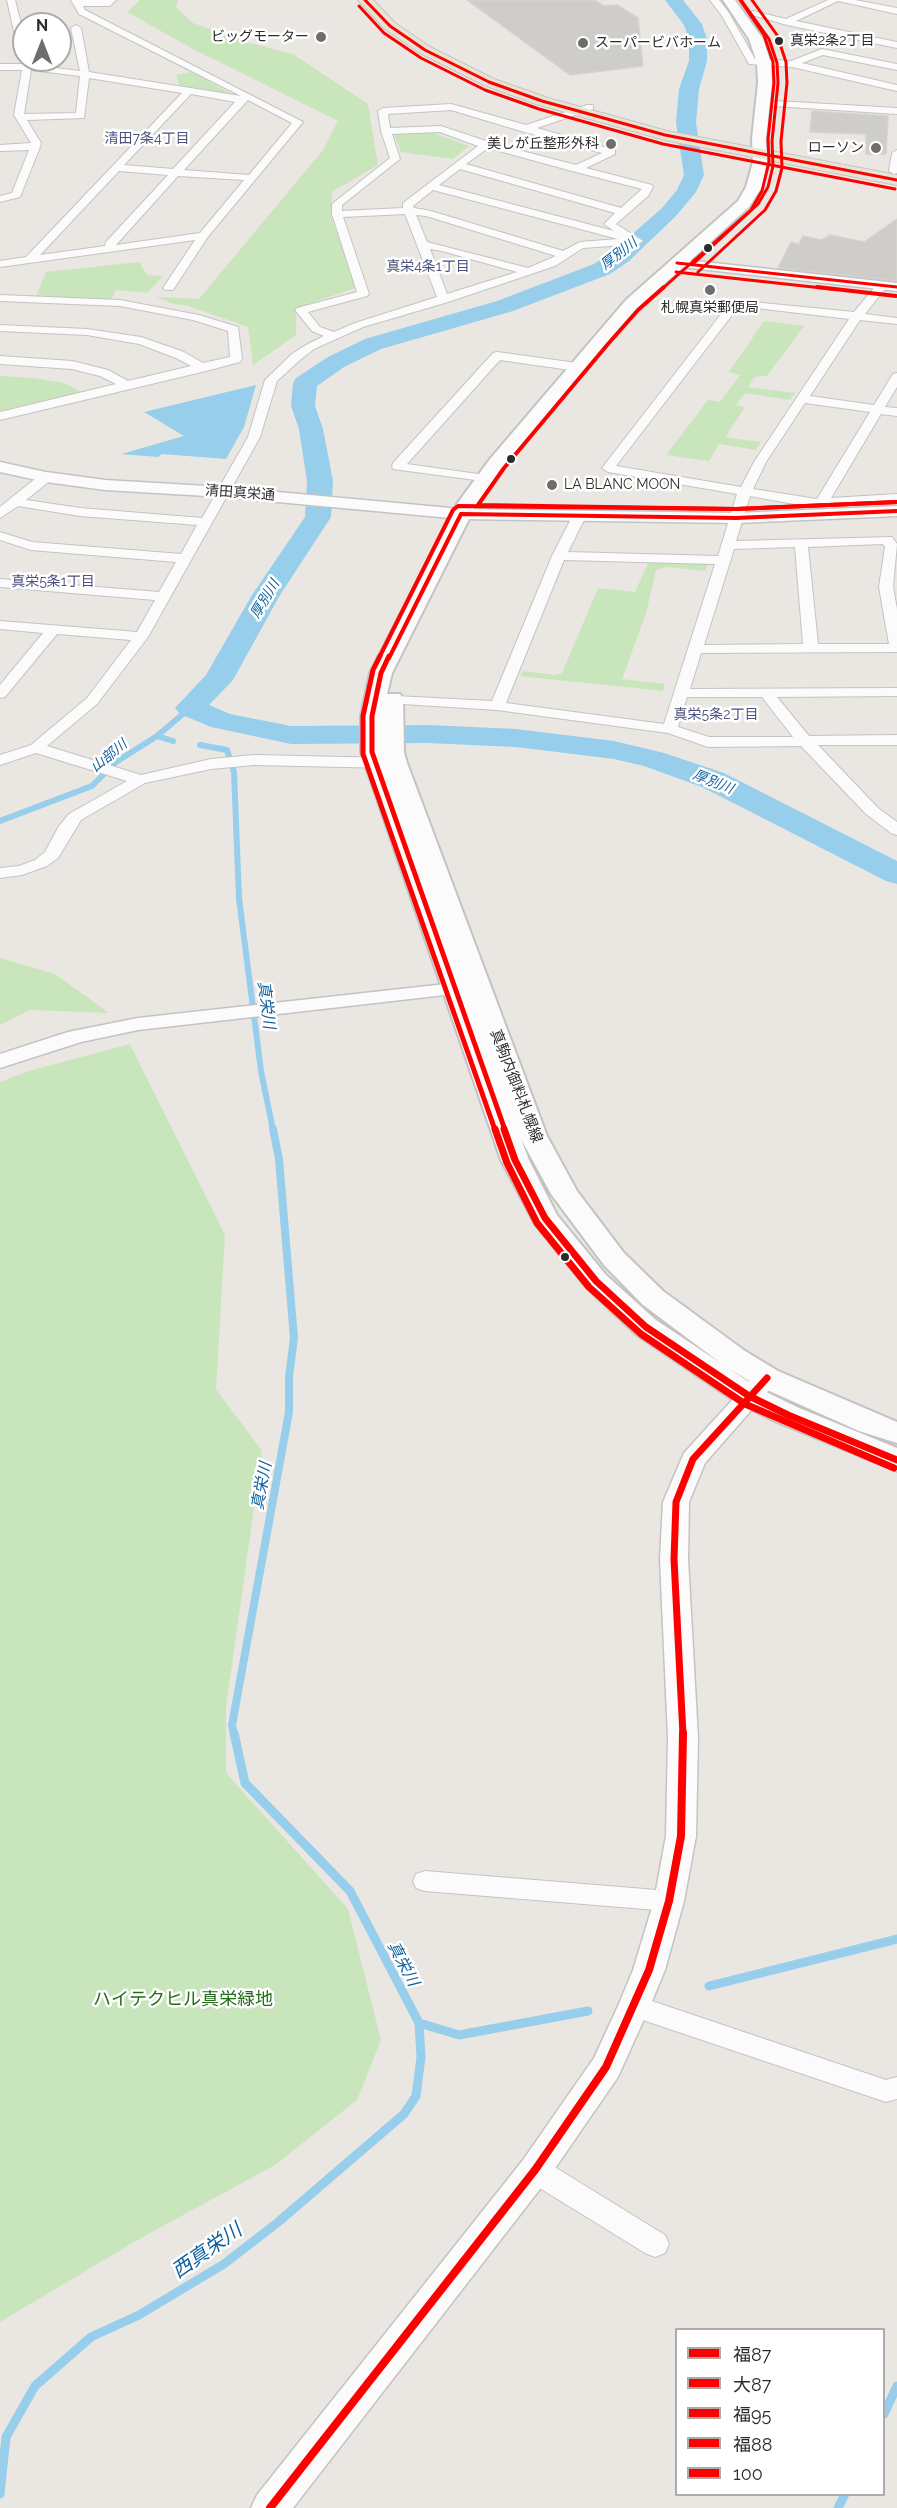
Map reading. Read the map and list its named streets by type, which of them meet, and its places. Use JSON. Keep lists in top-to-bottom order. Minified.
{"streets":{"main road":["真駒内御料札幌線"],"street":["清田真栄通"]},"districts":["清田7条4丁目","真栄4条1丁目","真栄5条1丁目","真栄5条2丁目"],"water":["厚別川","山部川","真栄川","西真栄川"],"parks":["ハイテクヒル真栄緑地"],"places":["ビッグモーター","真栄2条2丁目","スーパービバホーム","美しが丘整形外科","ローソン","札幌真栄郵便局","LA BLANC MOON"],"lines":["transit line 福87","transit line 大87","transit line 福95","transit line 福88","transit line 100"],"legend":["福87","大87","福95","福88","100"],"north":"top"}
